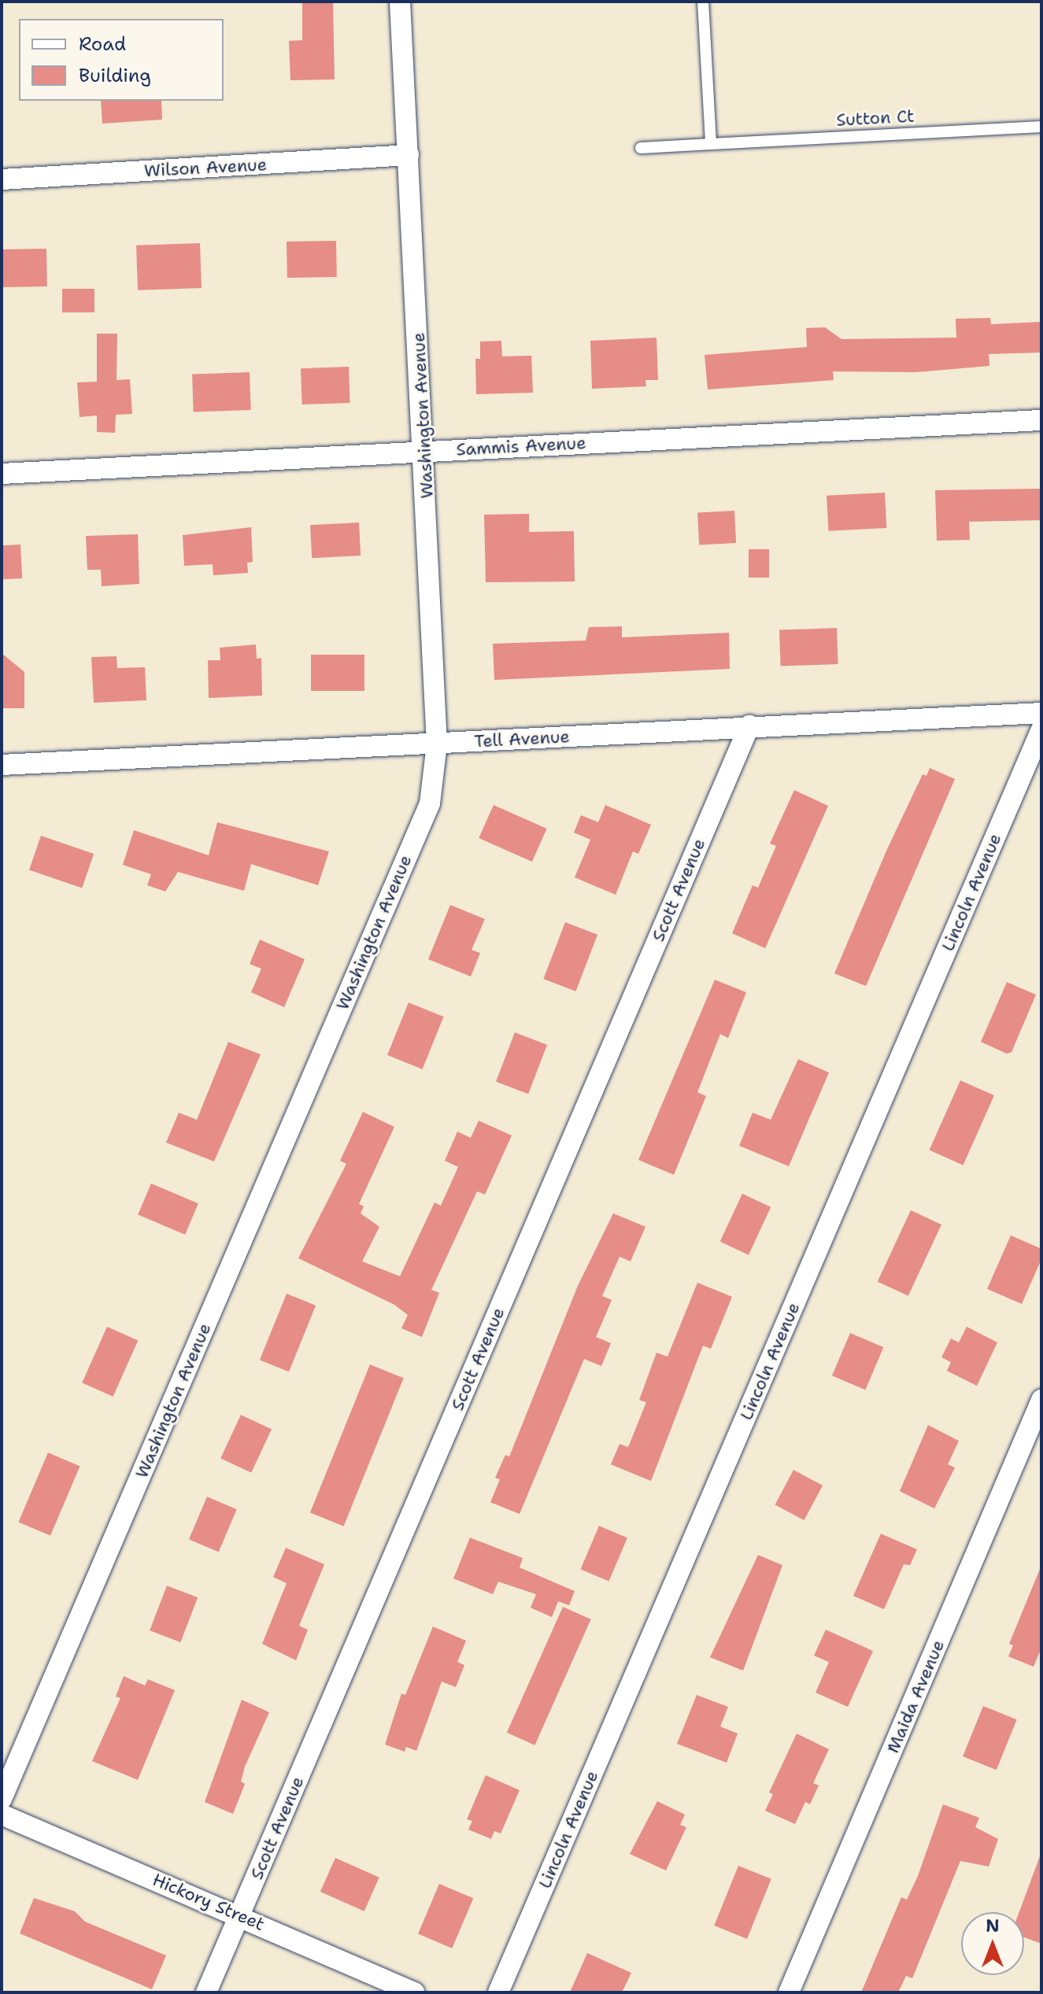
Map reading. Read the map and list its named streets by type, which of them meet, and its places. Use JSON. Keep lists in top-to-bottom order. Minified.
{"streets":{"street":["Wilson Avenue","Washington Avenue","Sammis Avenue","Tell Avenue","Scott Avenue","Lincoln Avenue","Maida Avenue","Hickory Street"],"lane":["Sutton Ct"]},"crossings":[["Wilson Avenue","Washington Avenue"],["Washington Avenue","Sammis Avenue"],["Washington Avenue","Tell Avenue"],["Tell Avenue","Scott Avenue"],["Scott Avenue","Hickory Street"]],"legend":["Road","Building"],"north":"top"}
